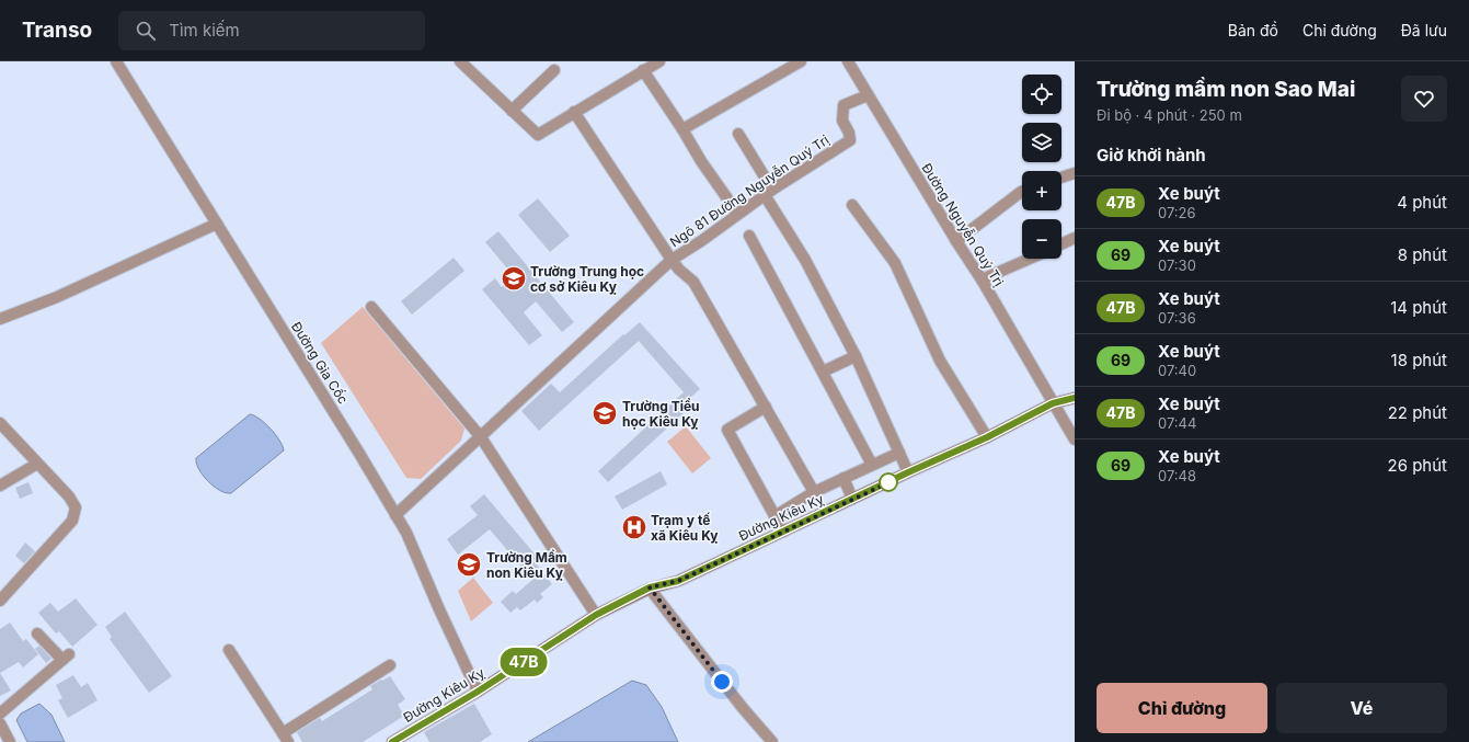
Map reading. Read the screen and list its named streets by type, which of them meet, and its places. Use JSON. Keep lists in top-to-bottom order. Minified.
{"streets":{"main road":["Đường Kiêu Kỵ"],"street":["Ngõ 81 Đường Nguyễn Quý Trị","Đường Nguyễn Quý Trị","Đường Gia Cốc"]},"crossings":[["Ngõ 81 Đường Nguyễn Quý Trị","Đường Nguyễn Quý Trị"],["Đường Nguyễn Quý Trị","Đường Kiêu Kỵ"],["Đường Gia Cốc","Đường Kiêu Kỵ"]],"places":{"school or university":["Trường Trung học cơ sở Kiêu Kỵ","Trường Tiểu học Kiêu Kỵ","Trường Mầm non Kiêu Kỵ"],"hospital":["Trạm y tế xã Kiêu Kỵ"]},"lines":["bus line 47B"],"page":{"header":"Transo","search":"Tìm kiếm","nav":["Bản đồ","Chỉ đường","Đã lưu"],"on_map":"47B","heading":[["Trường mầm non Sao Mai","Đi bộ · 4 phút · 250 m"],"Giờ khởi hành"],"map_buttons":["+","−"],"list":[{"mark":"47B","name":"Xe buýt","note":"07:26","value":"4 phút"},{"mark":"69","name":"Xe buýt","note":"07:30","value":"8 phút"},{"mark":"47B","name":"Xe buýt","note":"07:36","value":"14 phút"},{"mark":"69","name":"Xe buýt","note":"07:40","value":"18 phút"},{"mark":"47B","name":"Xe buýt","note":"07:44","value":"22 phút"},{"mark":"69","name":"Xe buýt","note":"07:48","value":"26 phút"}],"buttons":["Chỉ đường","Vé"]}}
